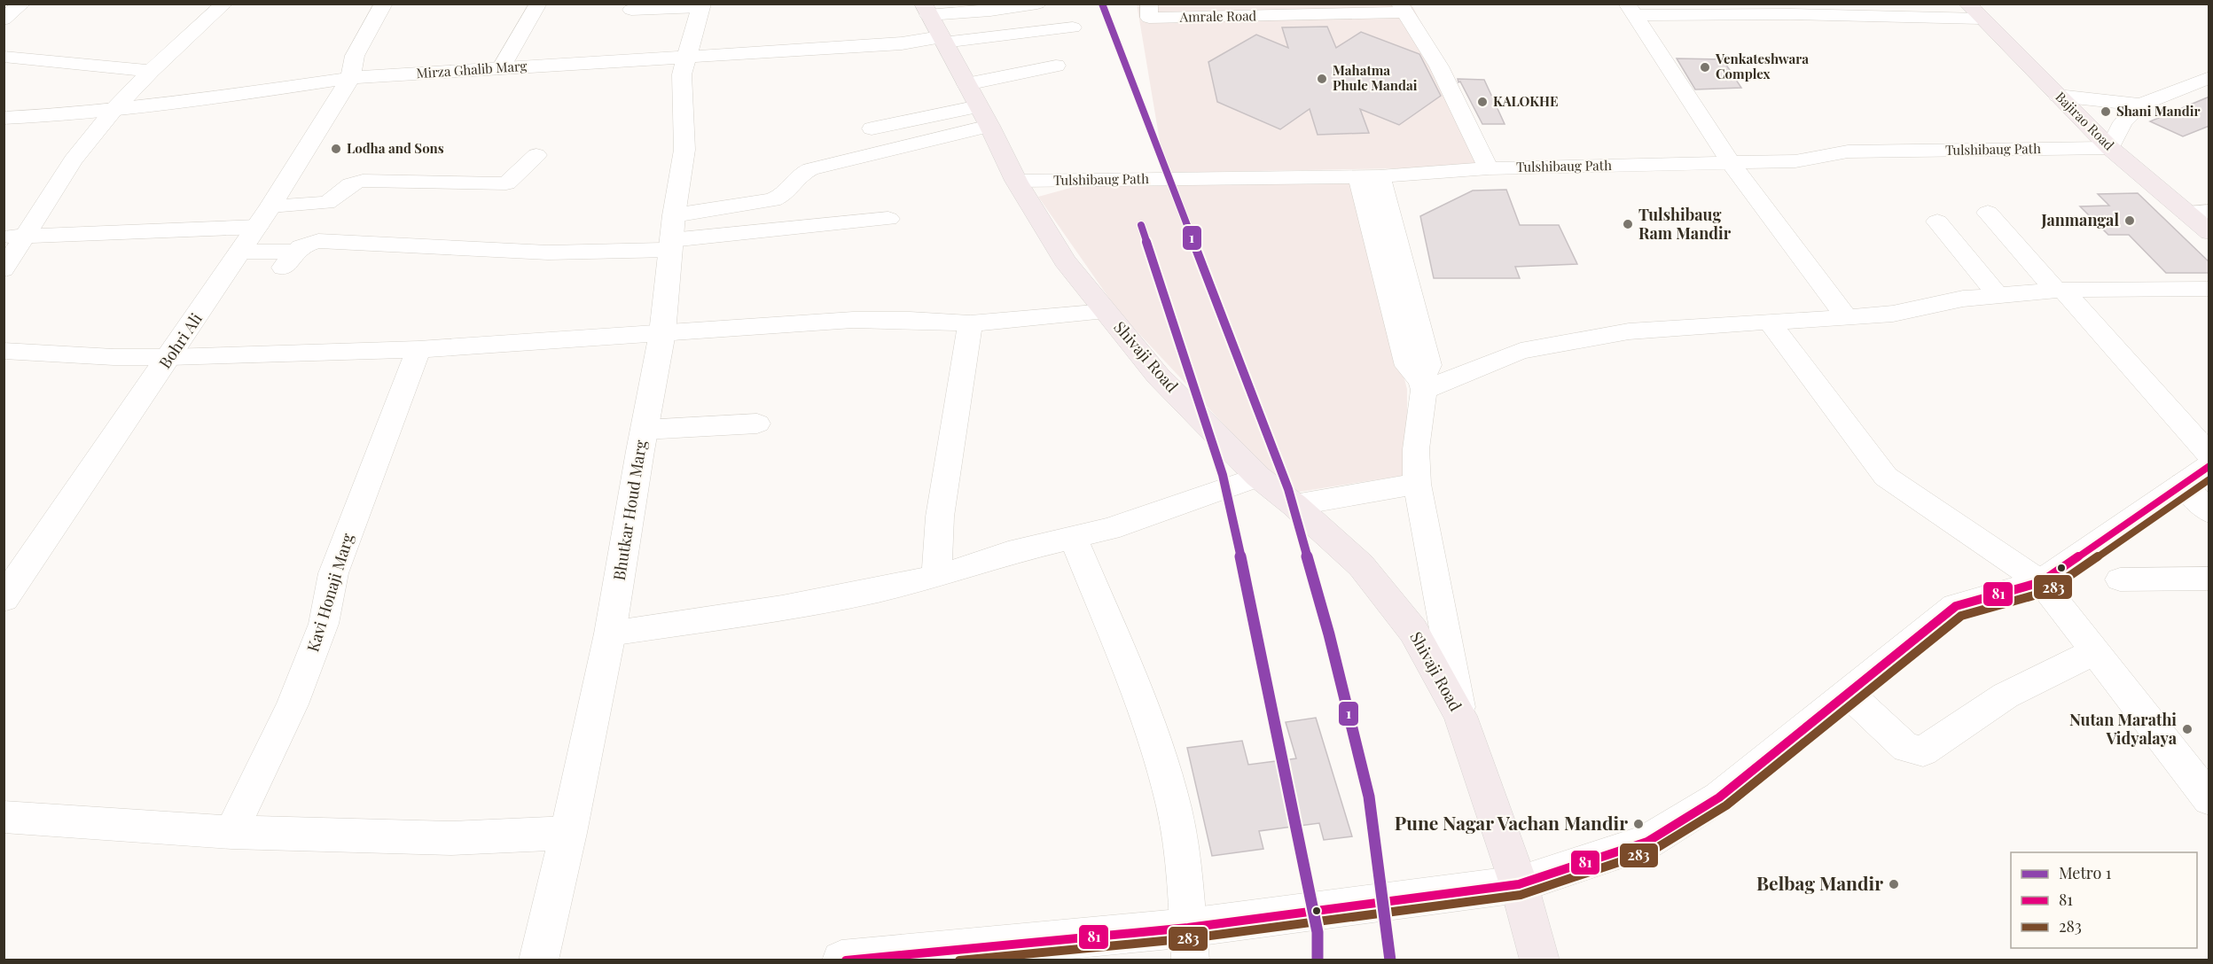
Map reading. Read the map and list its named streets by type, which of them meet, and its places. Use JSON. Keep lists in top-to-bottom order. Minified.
{"streets":{"highway":["Bajirao Road","Shivaji Road"],"street":["Amrale Road","Mirza Ghalib Marg","Tulshibaug Path","Bohri Ali","Bhutkar Houd Marg","Kavi Honaji Marg"]},"crossings":[["Mirza Ghalib Marg","Bohri Ali"],["Mirza Ghalib Marg","Shivaji Road"],["Mirza Ghalib Marg","Bhutkar Houd Marg"],["Bajirao Road","Tulshibaug Path"],["Tulshibaug Path","Shivaji Road"]],"places":["Venkateshwara Complex","Mahatma Phule Mandai","KALOKHE","Shani Mandir","Lodha and Sons","Janmangal","Tulshibaug Ram Mandir","Nutan Marathi Vidyalaya","Pune Nagar Vachan Mandir","Belbag Mandir"],"lines":["metro line 1","transit line 81","transit line 283"],"legend":["Metro 1","81","283"]}
